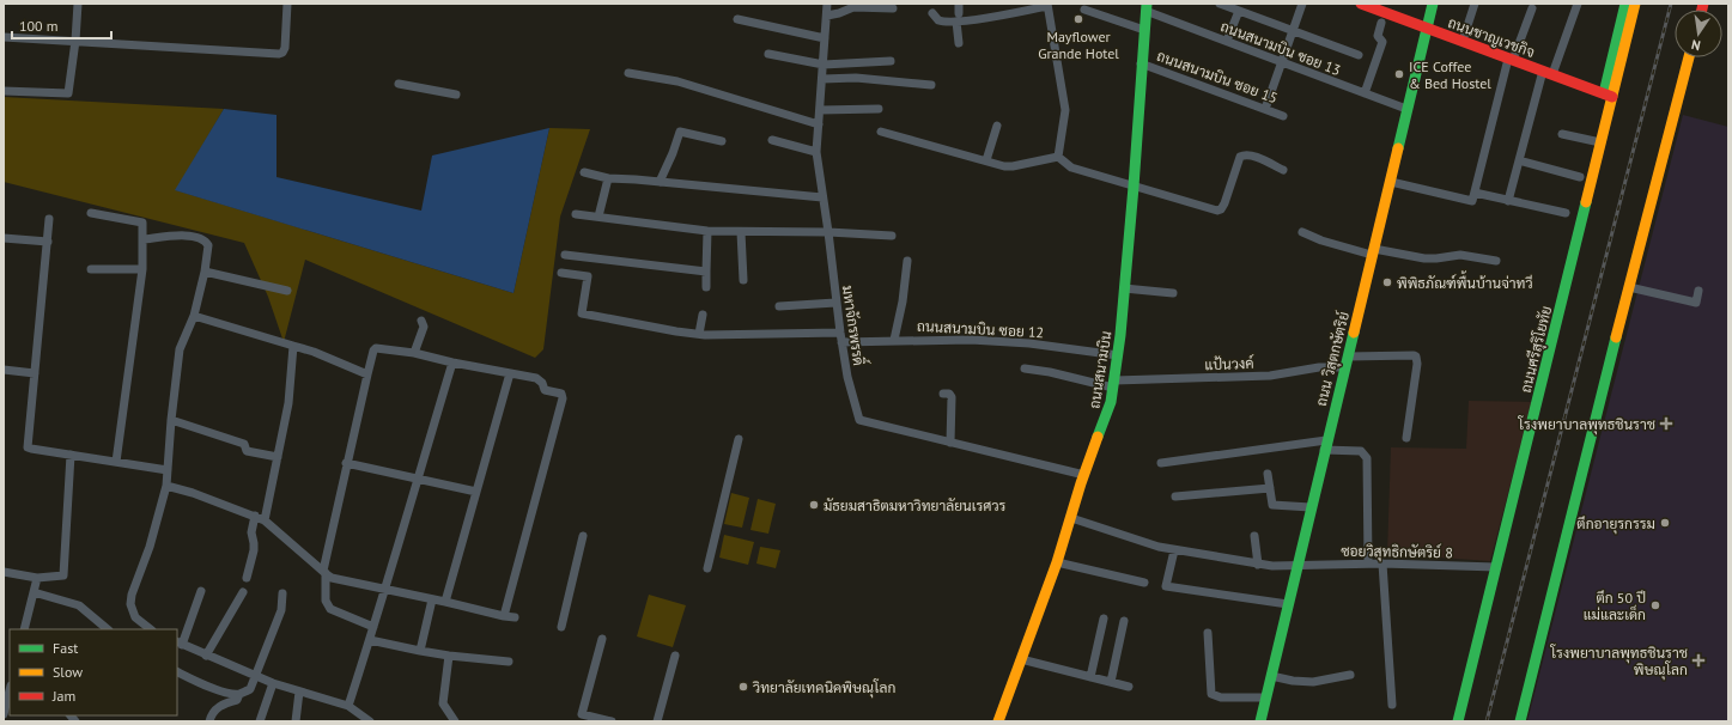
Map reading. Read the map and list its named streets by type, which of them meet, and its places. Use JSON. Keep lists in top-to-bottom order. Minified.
{"streets":{"street":["ถนนชาญเวชกิจ","ถนนสนามบิน ซอย 13","ถนนสนามบิน ซอย 15","มหาจักรพรรดิ์","ถนนสนามบิน ซอย 12","ถนนศรีสุริโยทัย","ถนน วิสุตกษัตริย์","แป้นวงค์","ถนนสนามบิน","ซอยวิสุทธิกษัตริย์ 8"]},"crossings":[["ถนนชาญเวชกิจ","ถนนศรีสุริโยทัย"],["ถนนชาญเวชกิจ","ถนน วิสุตกษัตริย์"],["ถนนสนามบิน ซอย 13","ถนน วิสุตกษัตริย์"],["ถนนสนามบิน ซอย 13","ถนนสนามบิน"],["ถนนสนามบิน ซอย 15","ถนนสนามบิน"],["มหาจักรพรรดิ์","ถนนสนามบิน ซอย 12"],["มหาจักรพรรดิ์","ถนนสนามบิน"],["ถนนสนามบิน ซอย 12","ถนนสนามบิน"],["ถนนศรีสุริโยทัย","ซอยวิสุทธิกษัตริย์ 8"],["ถนน วิสุตกษัตริย์","แป้นวงค์"],["ถนน วิสุตกษัตริย์","ซอยวิสุทธิกษัตริย์ 8"],["แป้นวงค์","ถนนสนามบิน"],["ถนนสนามบิน","ซอยวิสุทธิกษัตริย์ 8"]],"places":{"other":["Mayflower Grande Hotel","ICE Coffee & Bed Hostel","พิพิธภัณฑ์พื้นบ้านจ่าทวี","มัธยมสาธิตมหาวิทยาลัยนเรศวร","ตึกอายุรกรรม","ตึก 50 ปี แม่และเด็ก","วิทยาลัยเทคนิคพิษณุโลก"],"health":["โรงพยาบาลพุทธชินราช","โรงพยาบาลพุทธชินราช พิษณุโลก"]},"legend":["Fast","Slow","Jam"],"scale_bar":"100 m","north":"bottom"}
